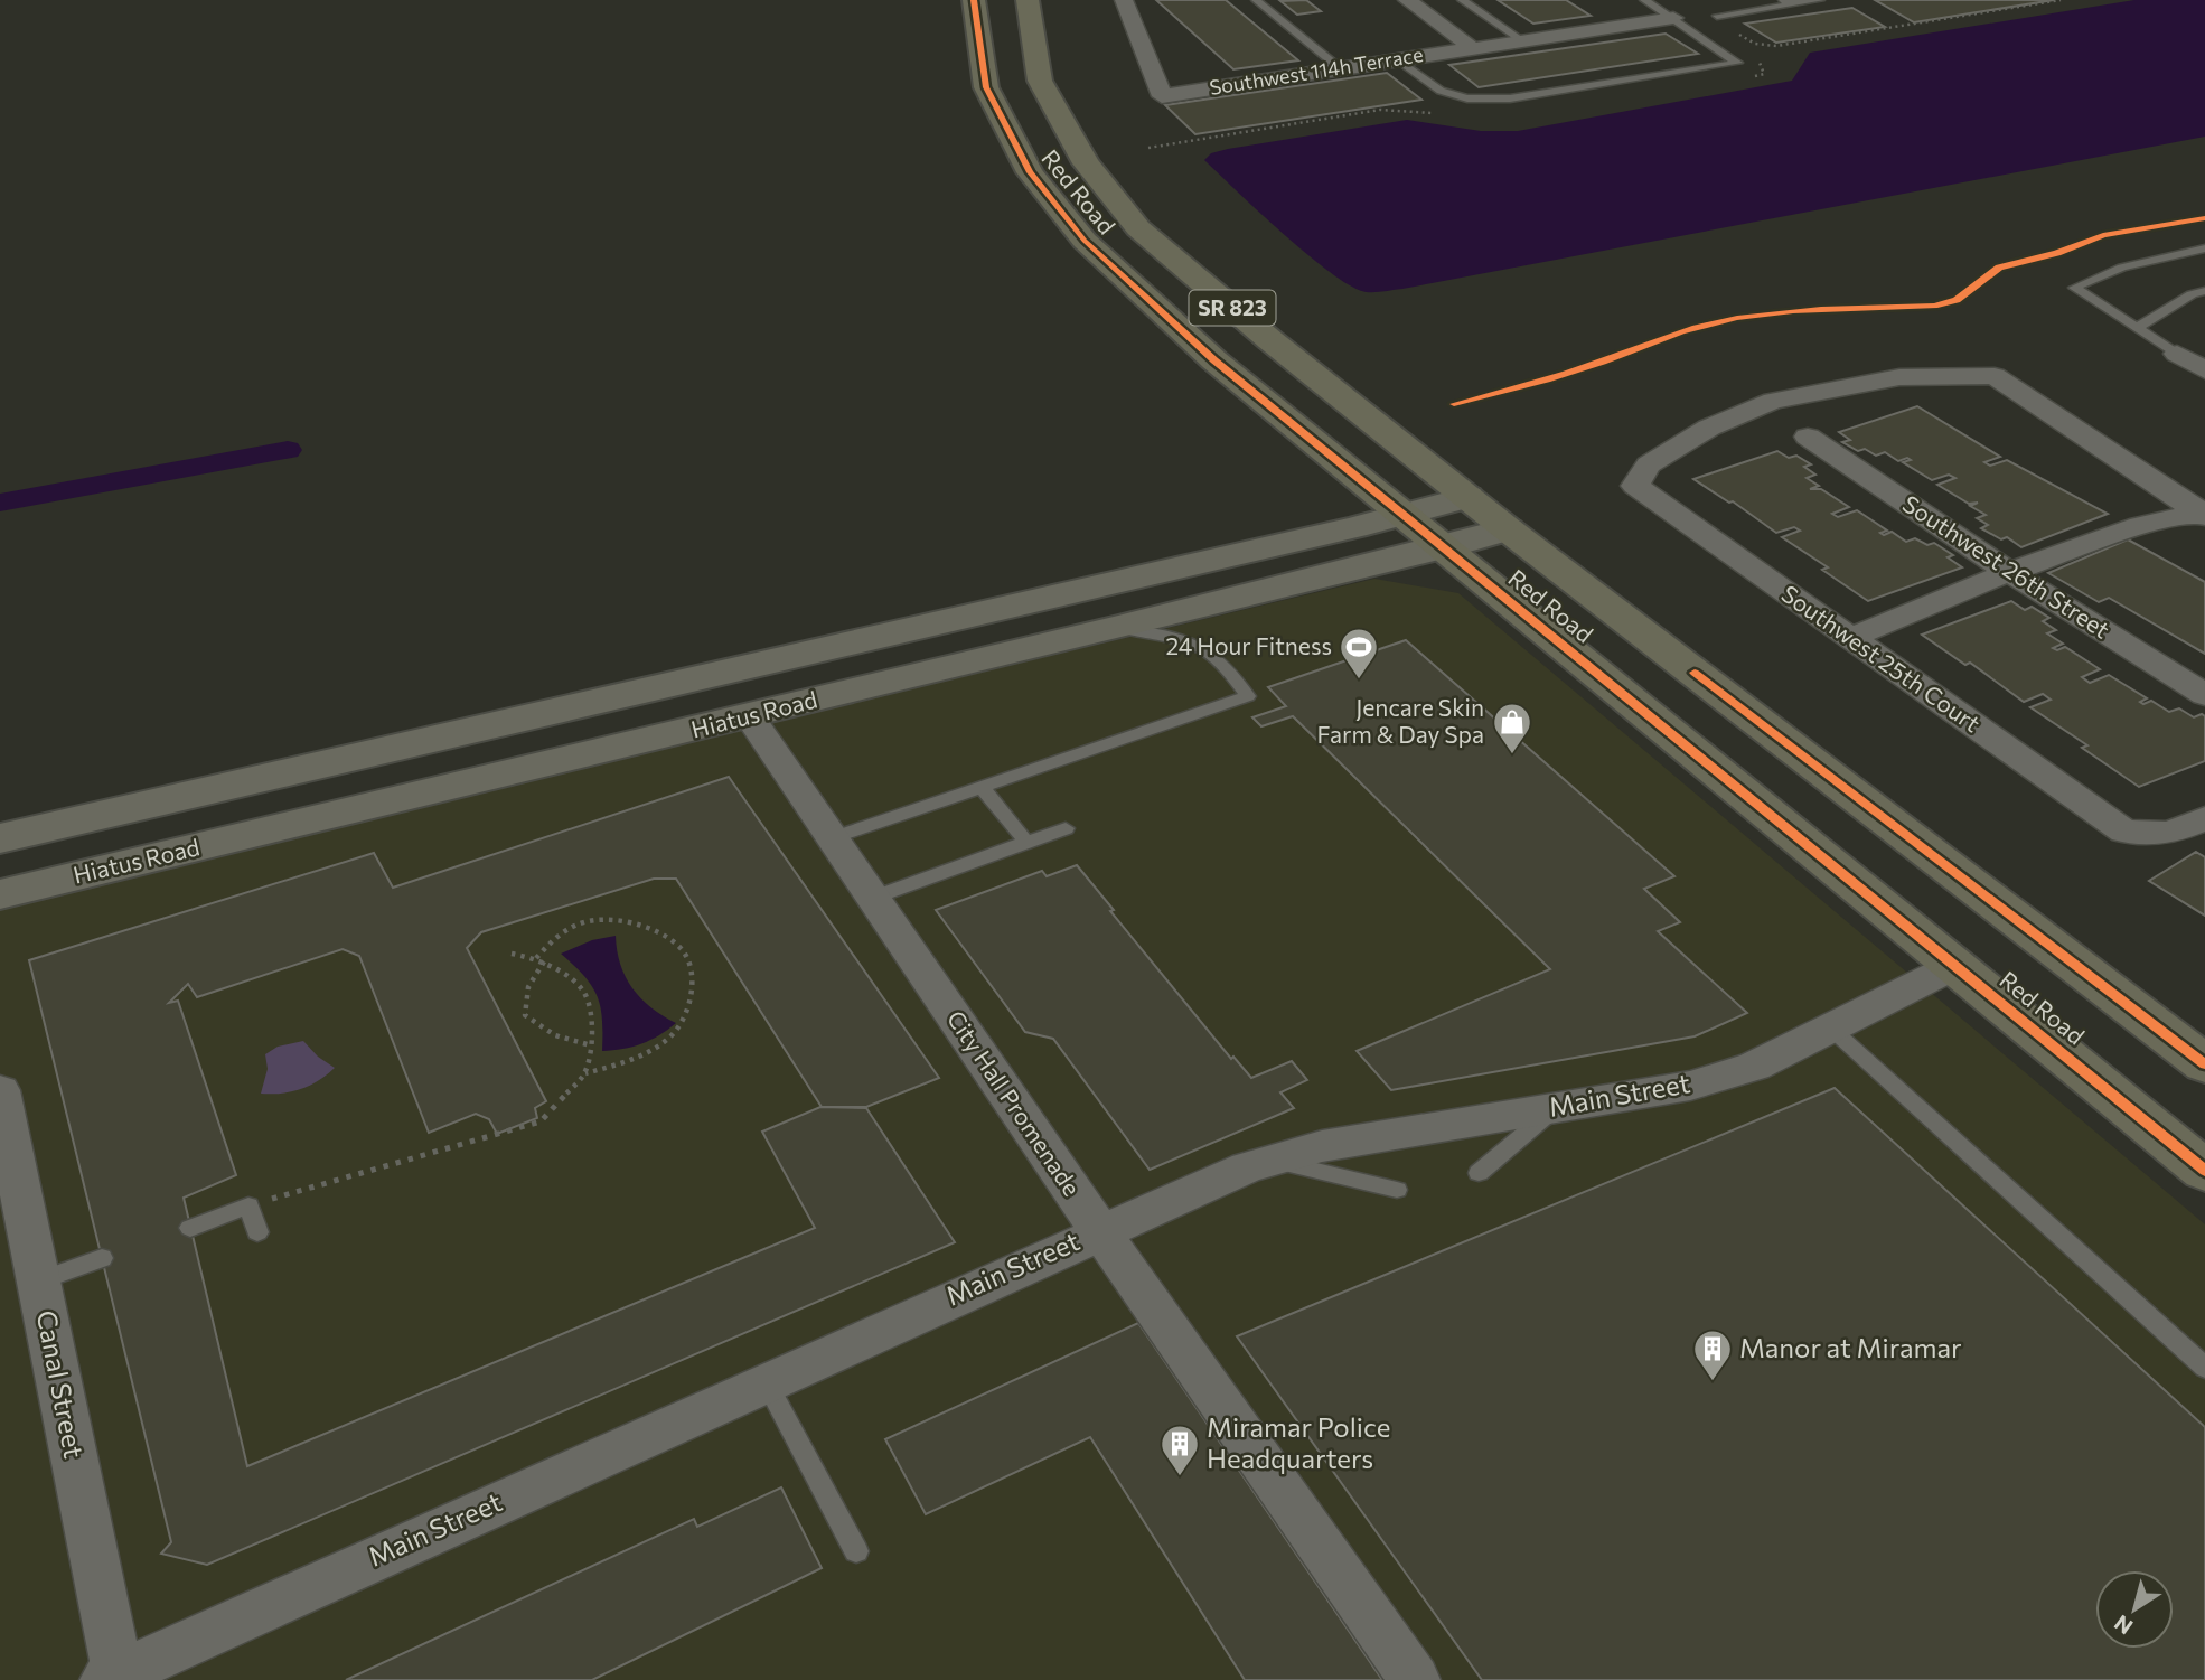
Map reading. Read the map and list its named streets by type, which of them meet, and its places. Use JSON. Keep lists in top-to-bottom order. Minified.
{"streets":{"highway":["Red Road","SR 823"],"main road":["Hiatus Road"],"street":["Southwest 114h Terrace","Southwest 26th Street","Southwest 25th Court","Main Street","City Hall Promenade","Canal Street"]},"crossings":[["Red Road","Hiatus Road"],["Red Road","Main Street"],["Hiatus Road","City Hall Promenade"],["Main Street","City Hall Promenade"],["Main Street","Canal Street"]],"places":{"sports":["24 Hour Fitness"],"shop":["Jencare Skin Farm & Day Spa"],"building":["Manor at Miramar","Miramar Police Headquarters"]},"north":"bottom left"}
